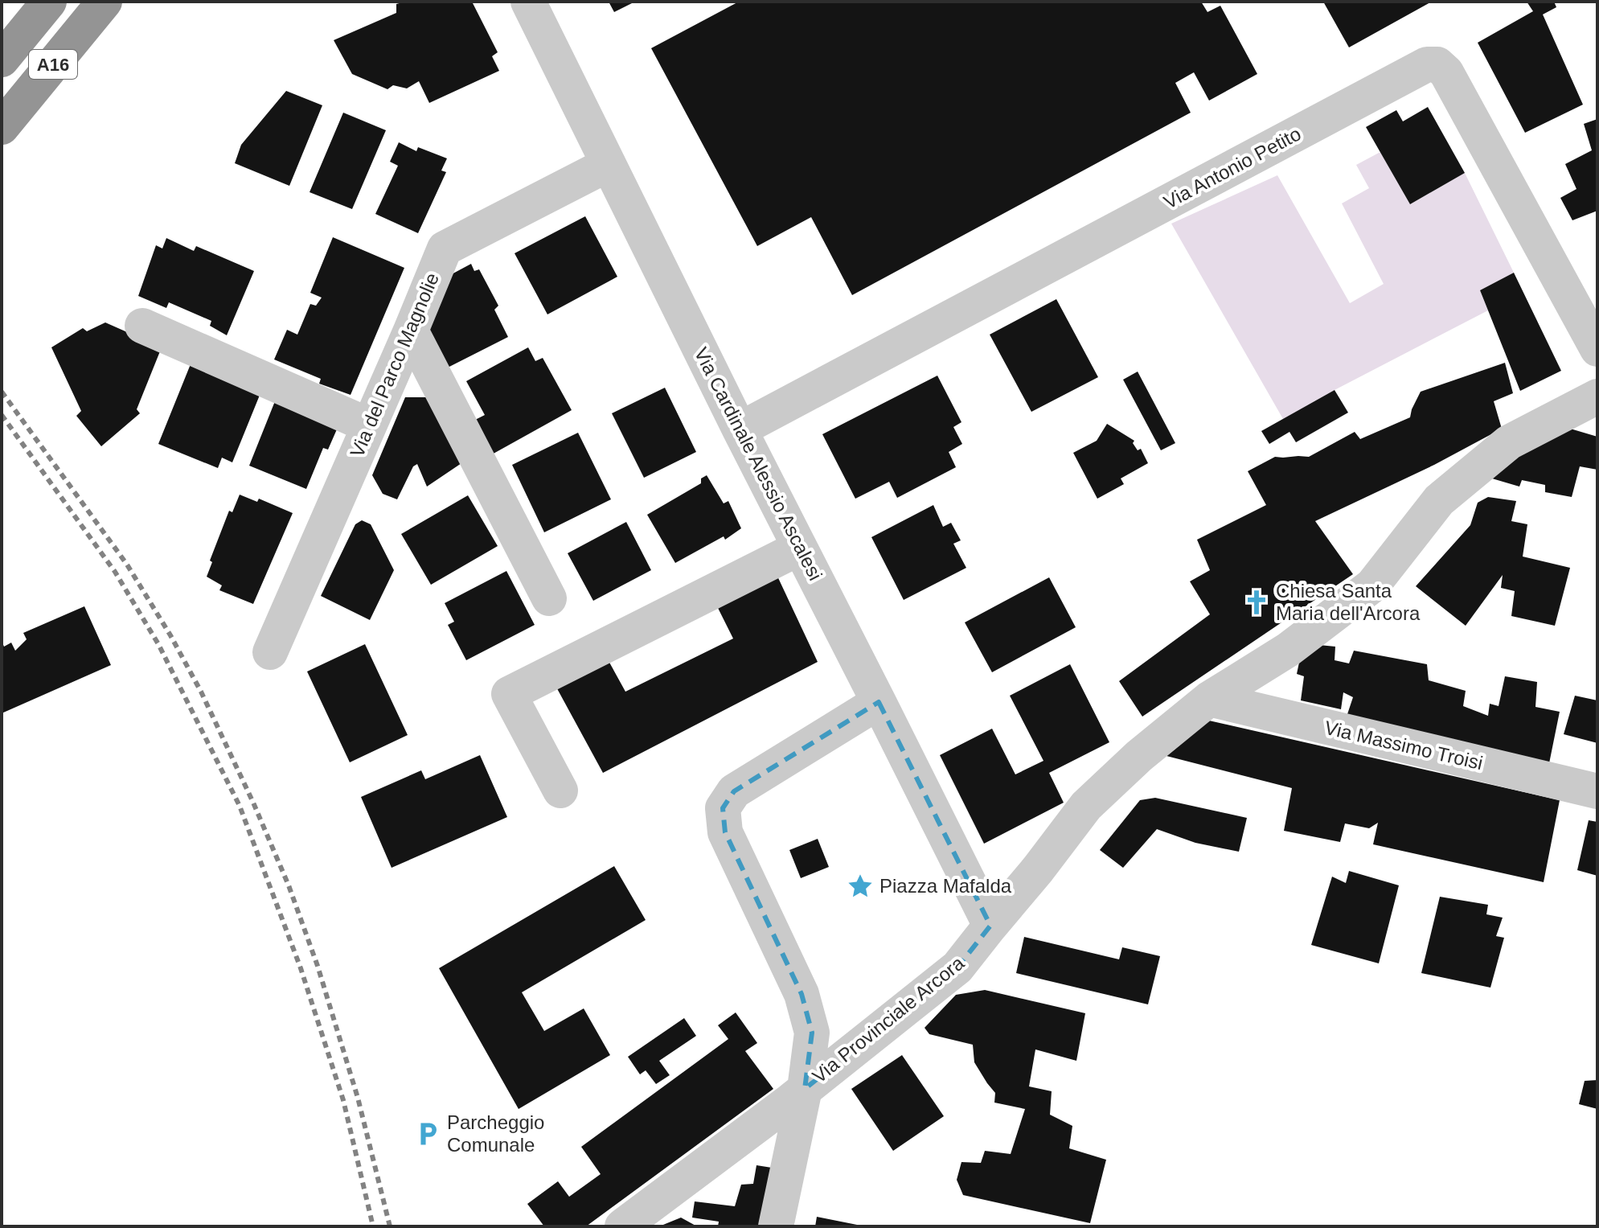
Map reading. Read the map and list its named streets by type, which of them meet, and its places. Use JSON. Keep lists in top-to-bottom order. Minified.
{"streets":{"highway":["A16"],"street":["Via Antonio Petito","Via del Parco Magnolie","Via Cardinale Alessio Ascalesi","Via Massimo Troisi","Via Provinciale Arcora"]},"crossings":[["Via Antonio Petito","Via Cardinale Alessio Ascalesi"],["Via del Parco Magnolie","Via Cardinale Alessio Ascalesi"],["Via Cardinale Alessio Ascalesi","Via Provinciale Arcora"],["Via Massimo Troisi","Via Provinciale Arcora"]],"places":{"church":["Chiesa Santa Maria dell'Arcora"],"place":["Piazza Mafalda"],"parking":["Parcheggio Comunale"]}}
